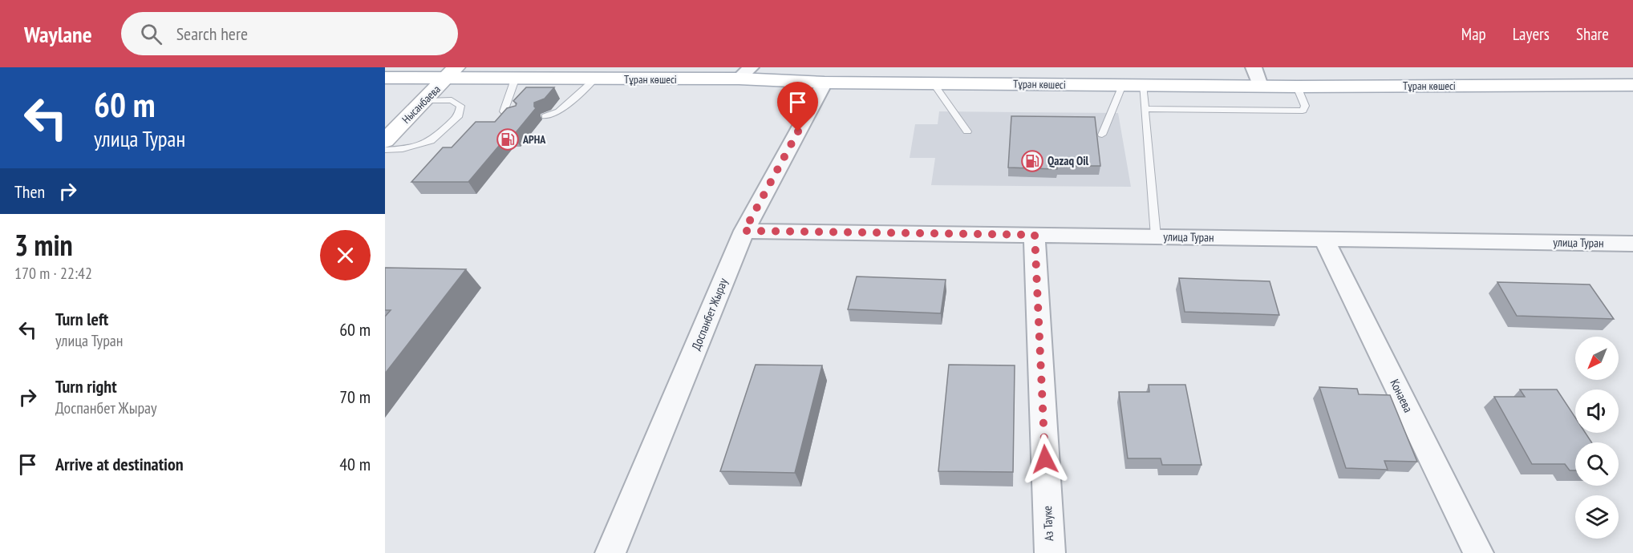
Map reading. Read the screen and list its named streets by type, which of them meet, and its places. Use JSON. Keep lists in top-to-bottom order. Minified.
{"streets":{"main road":["Тұран көшесі","Нысанбаева"],"street":["улица Туран","Доспанбет Жырау","Конаева","Аз Тауке"]},"crossings":[["Тұран көшесі","Нысанбаева"],["Тұран көшесі","Доспанбет Жырау"],["улица Туран","Доспанбет Жырау"],["улица Туран","Конаева"],["улица Туран","Аз Тауке"]],"places":{"fuel station":["АРНА","Qazaq Oil"]},"north":"bottom left","page":{"header":"Waylane","search":"Search here","nav":["Map","Layers","Share"],"turn":["60 m","улица Туран"],"then":"Then","heading":["3 min","170 m · 22:42"],"list":[{"name":"Turn left","note":"улица Туран","value":"60 m"},{"name":"Turn right","note":"Доспанбет Жырау","value":"70 m"},{"name":"Arrive at destination","value":"40 m"}]}}
